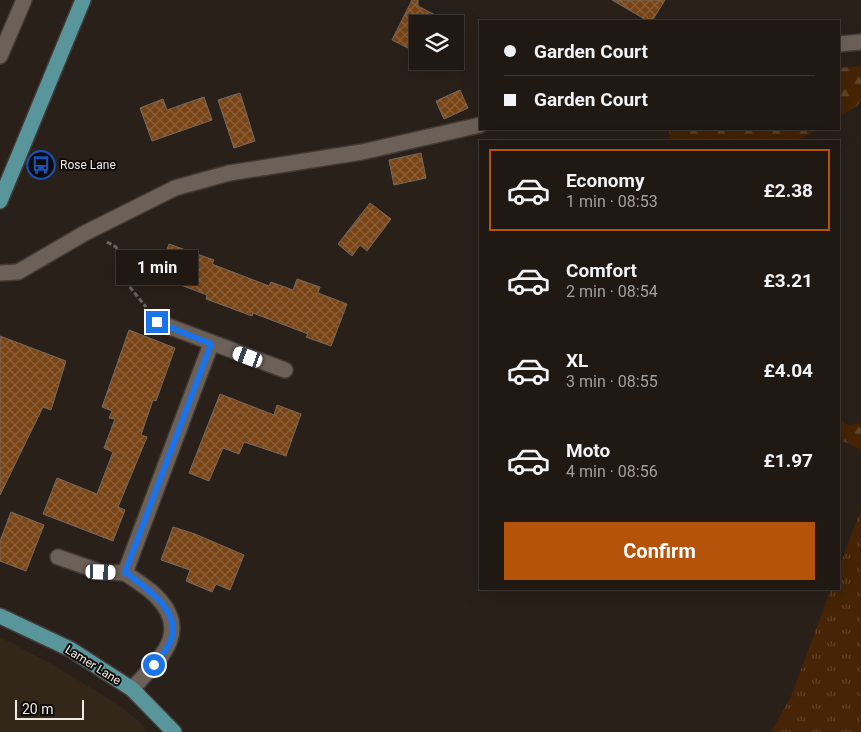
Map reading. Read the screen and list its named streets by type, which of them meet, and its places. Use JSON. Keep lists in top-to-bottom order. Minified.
{"streets":{"main road":["Lamer Lane"]},"places":{"bus stop":["Rose Lane"]},"scale_bar":"20 m","page":{"banner":["Garden Court","Garden Court"],"list":[{"name":"Economy","note":"1 min · 08:53","value":"£2.38"},{"name":"Comfort","note":"2 min · 08:54","value":"£3.21"},{"name":"XL","note":"3 min · 08:55","value":"£4.04"},{"name":"Moto","note":"4 min · 08:56","value":"£1.97"}],"bubble":"1 min","buttons":"Confirm","scale":"20 m"}}
